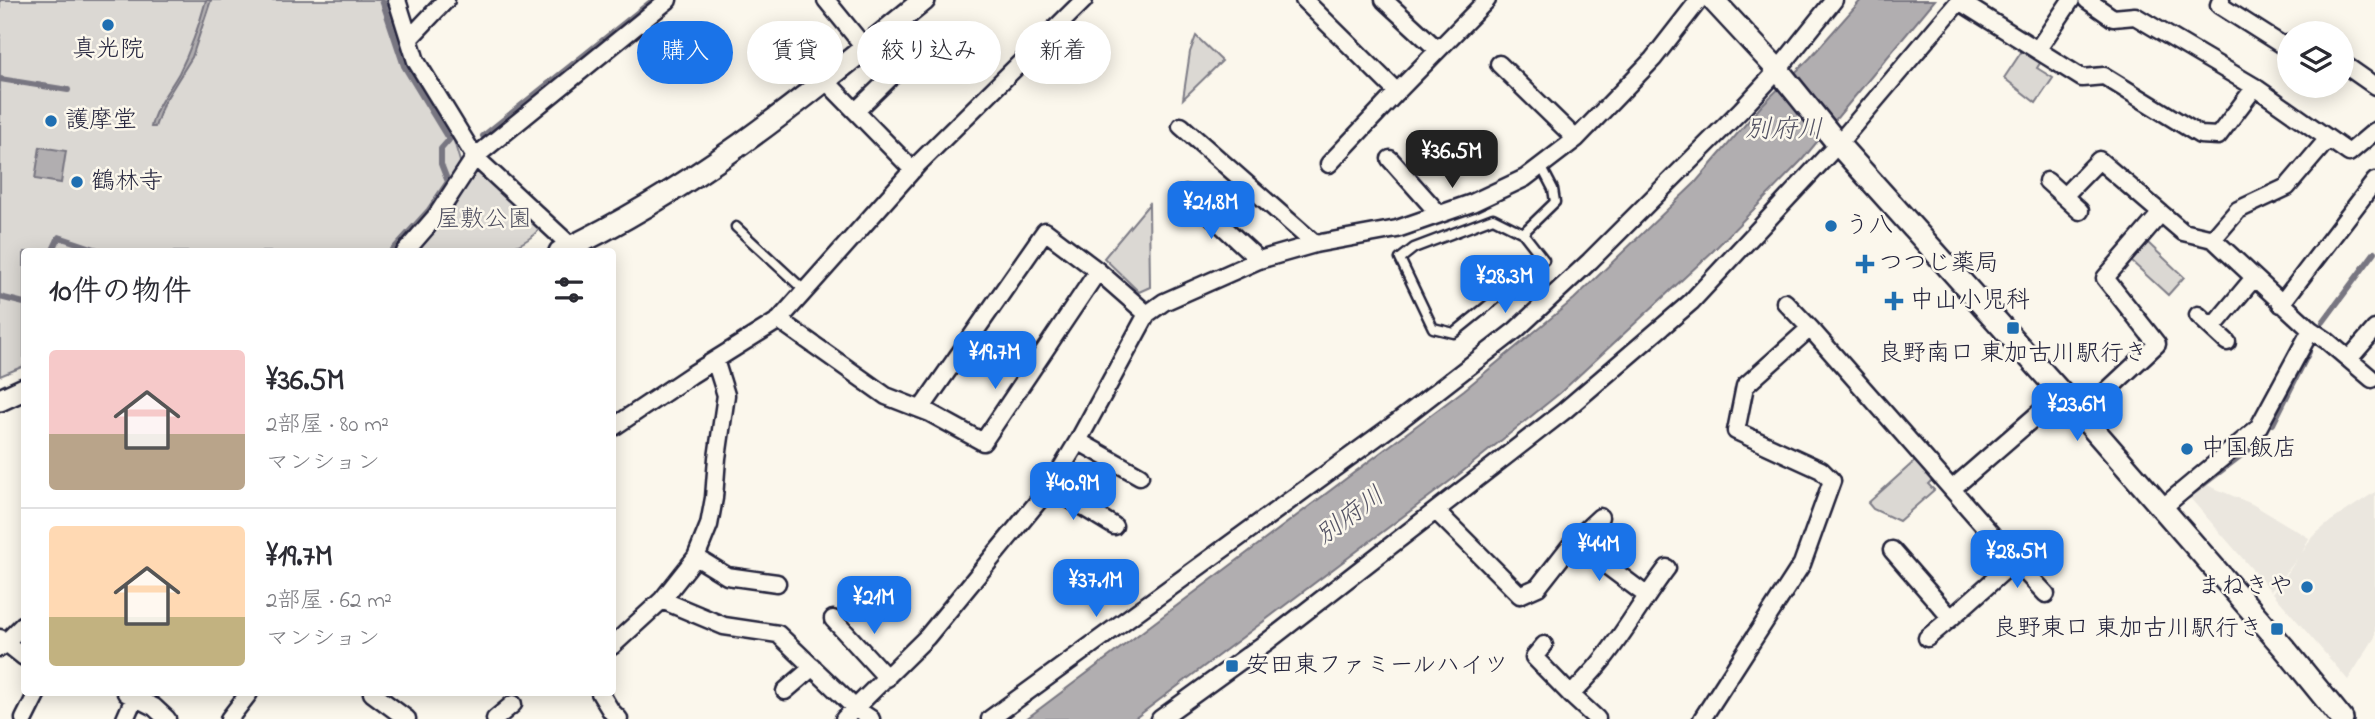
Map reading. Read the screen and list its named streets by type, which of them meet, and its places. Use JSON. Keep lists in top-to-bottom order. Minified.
{"water":["別府川"],"parks":["屋敷公園"],"places":{"other":["真光院","護摩堂","鶴林寺","う八","中国飯店","まねきや"],"health":["つつじ薬局","中山小児科"],"transit":["良野南口 東加古川駅行き","良野東口 東加古川駅行き","安田東ファミールハイツ"]},"page":{"chip":["購入","賃貸","絞り込み","新着"],"price":["¥36.5M","¥21.8M","¥28.3M","¥19.7M","¥23.6M","¥40.9M","¥44M","¥28.5M","¥37.1M","¥21M"],"heading":"10件の物件","list":[{"name":"¥36.5M","note":"2部屋 · 80 m² · マンション"},{"name":"¥19.7M","note":"2部屋 · 62 m² · マンション"}]}}
